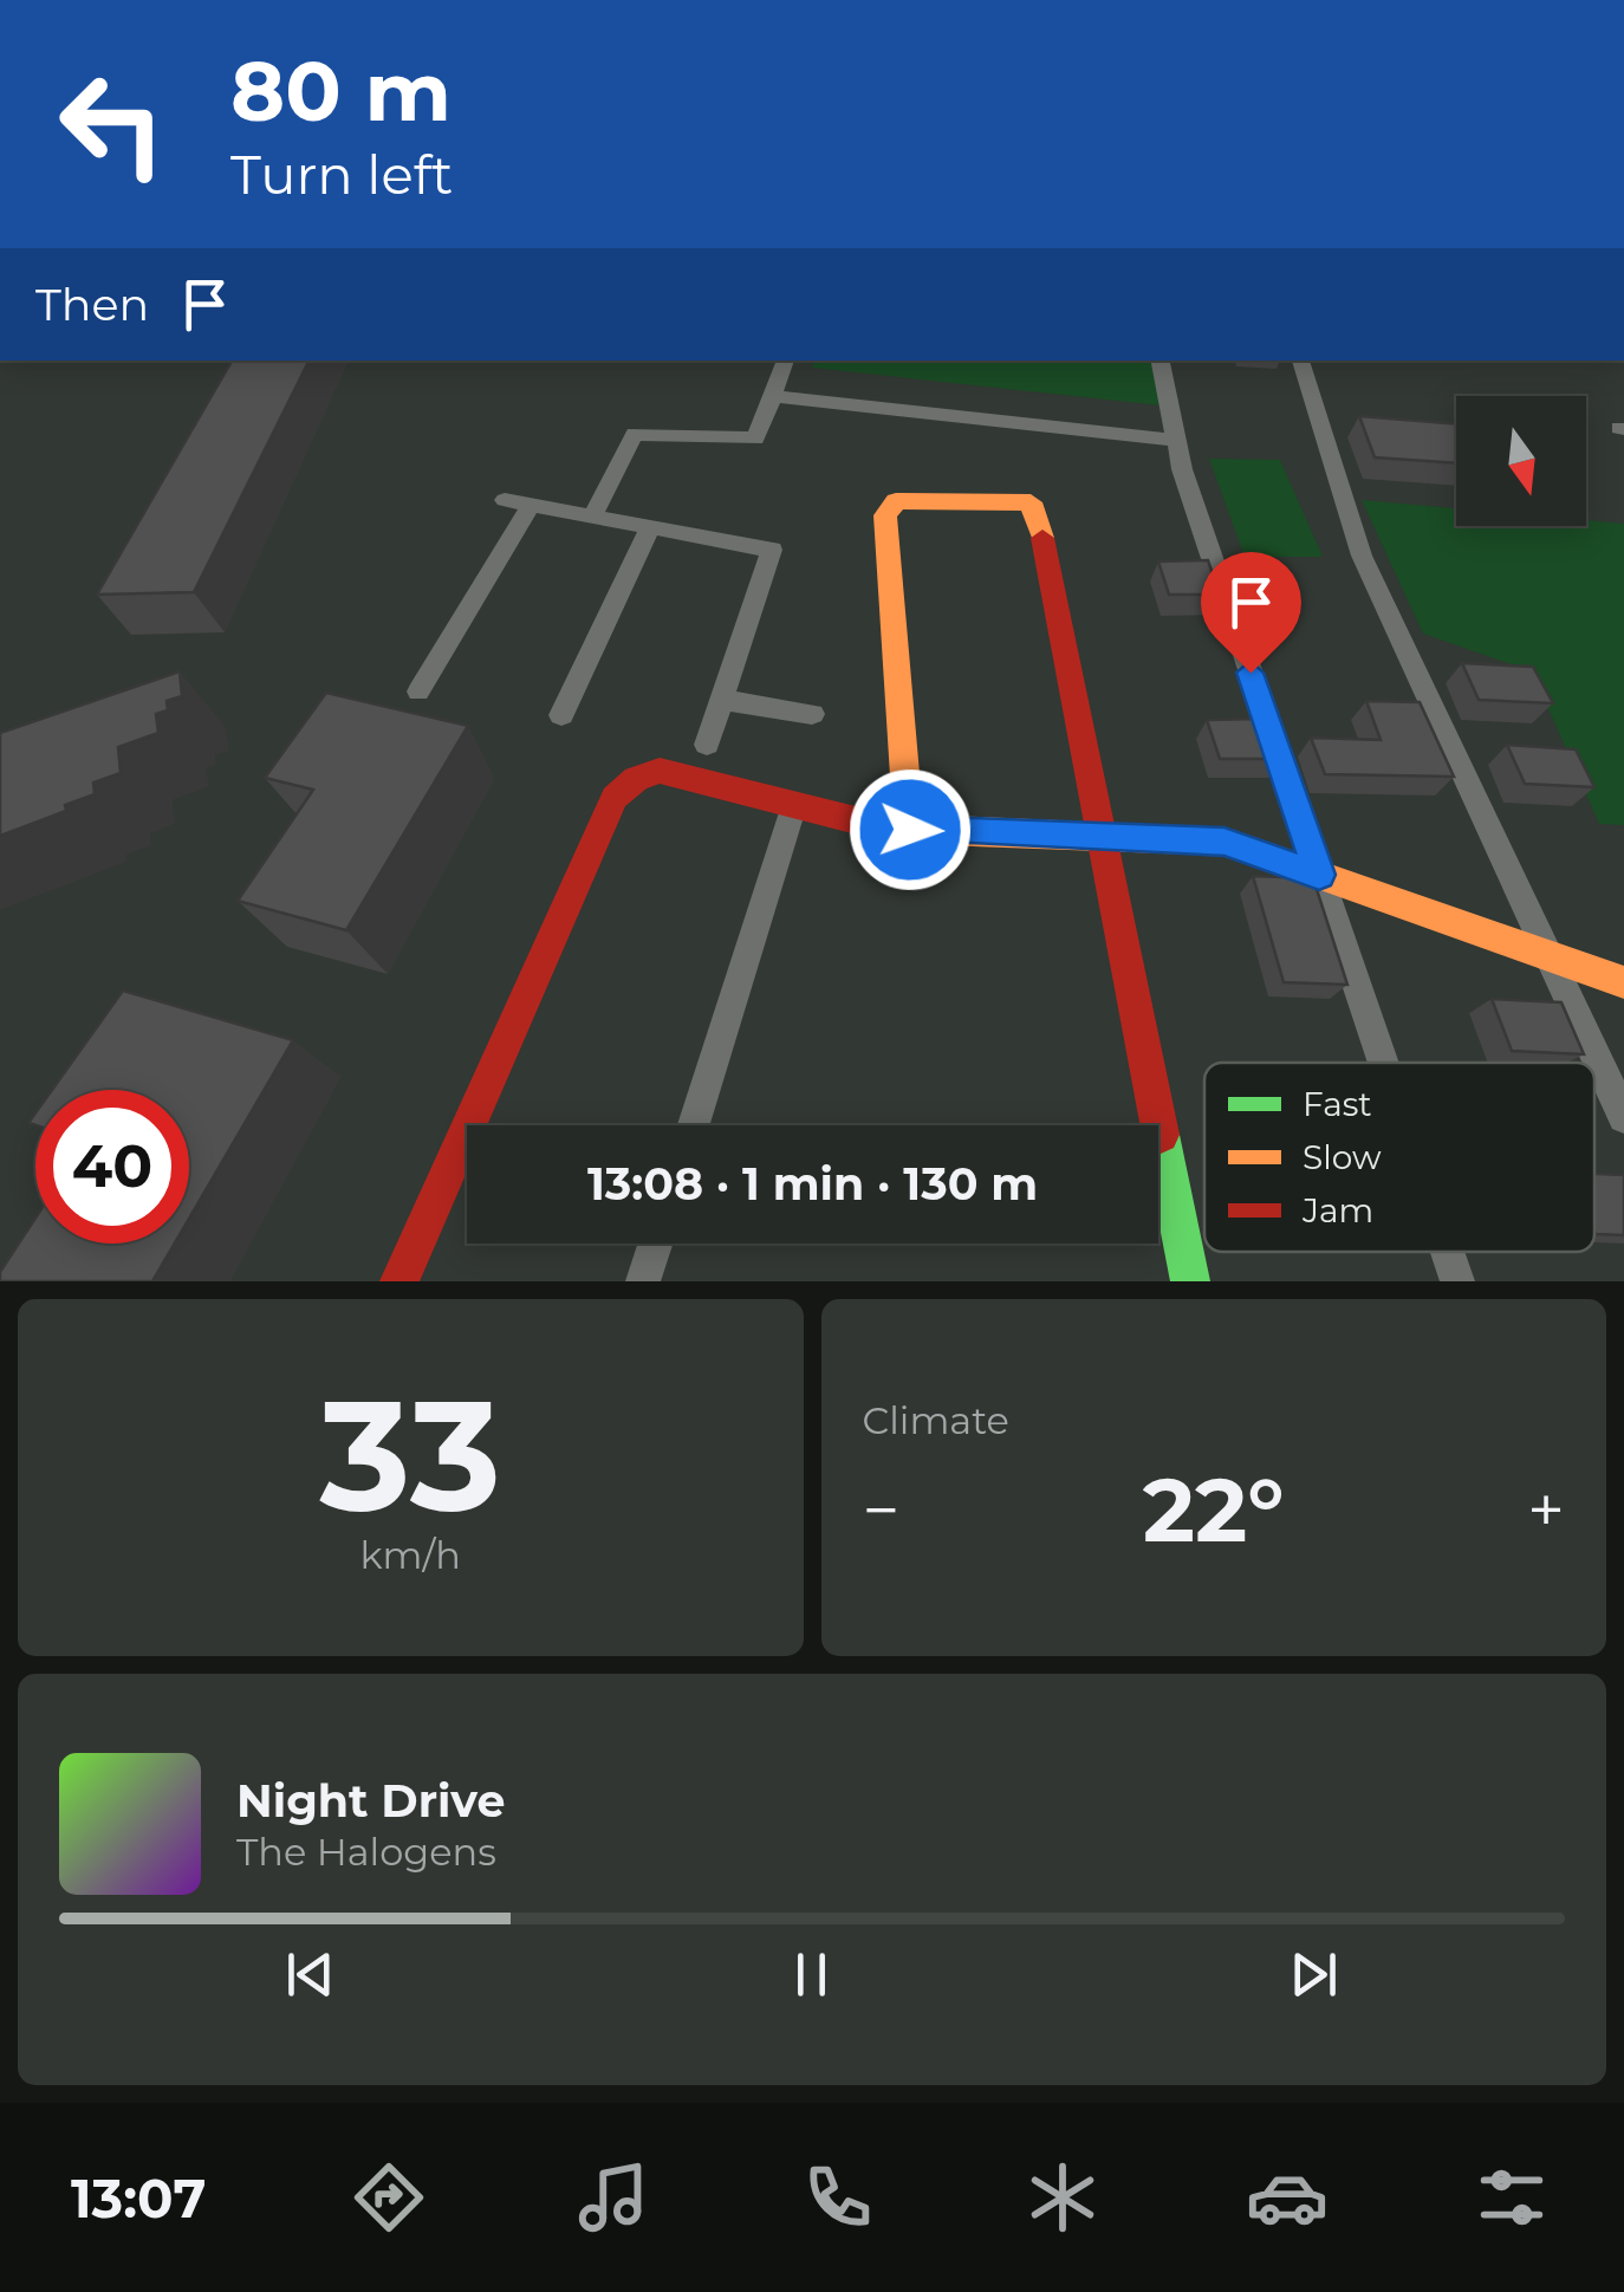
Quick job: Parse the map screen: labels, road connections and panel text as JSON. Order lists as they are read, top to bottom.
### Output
{
  "legend": ["Fast", "Slow", "Jam"],
  "north": "bottom",
  "page": {
    "turn": ["80 m", "Turn left"],
    "then": "Then",
    "limit": "40",
    "trip": "13:08 · 1 min · 130 m",
    "tile": [
      ["33", "km/h"],
      "Climate"
    ],
    "heat": ["−", "22°", "+"],
    "song": ["Night Drive", "The Halogens"],
    "tabs": "13:07"
  }
}
